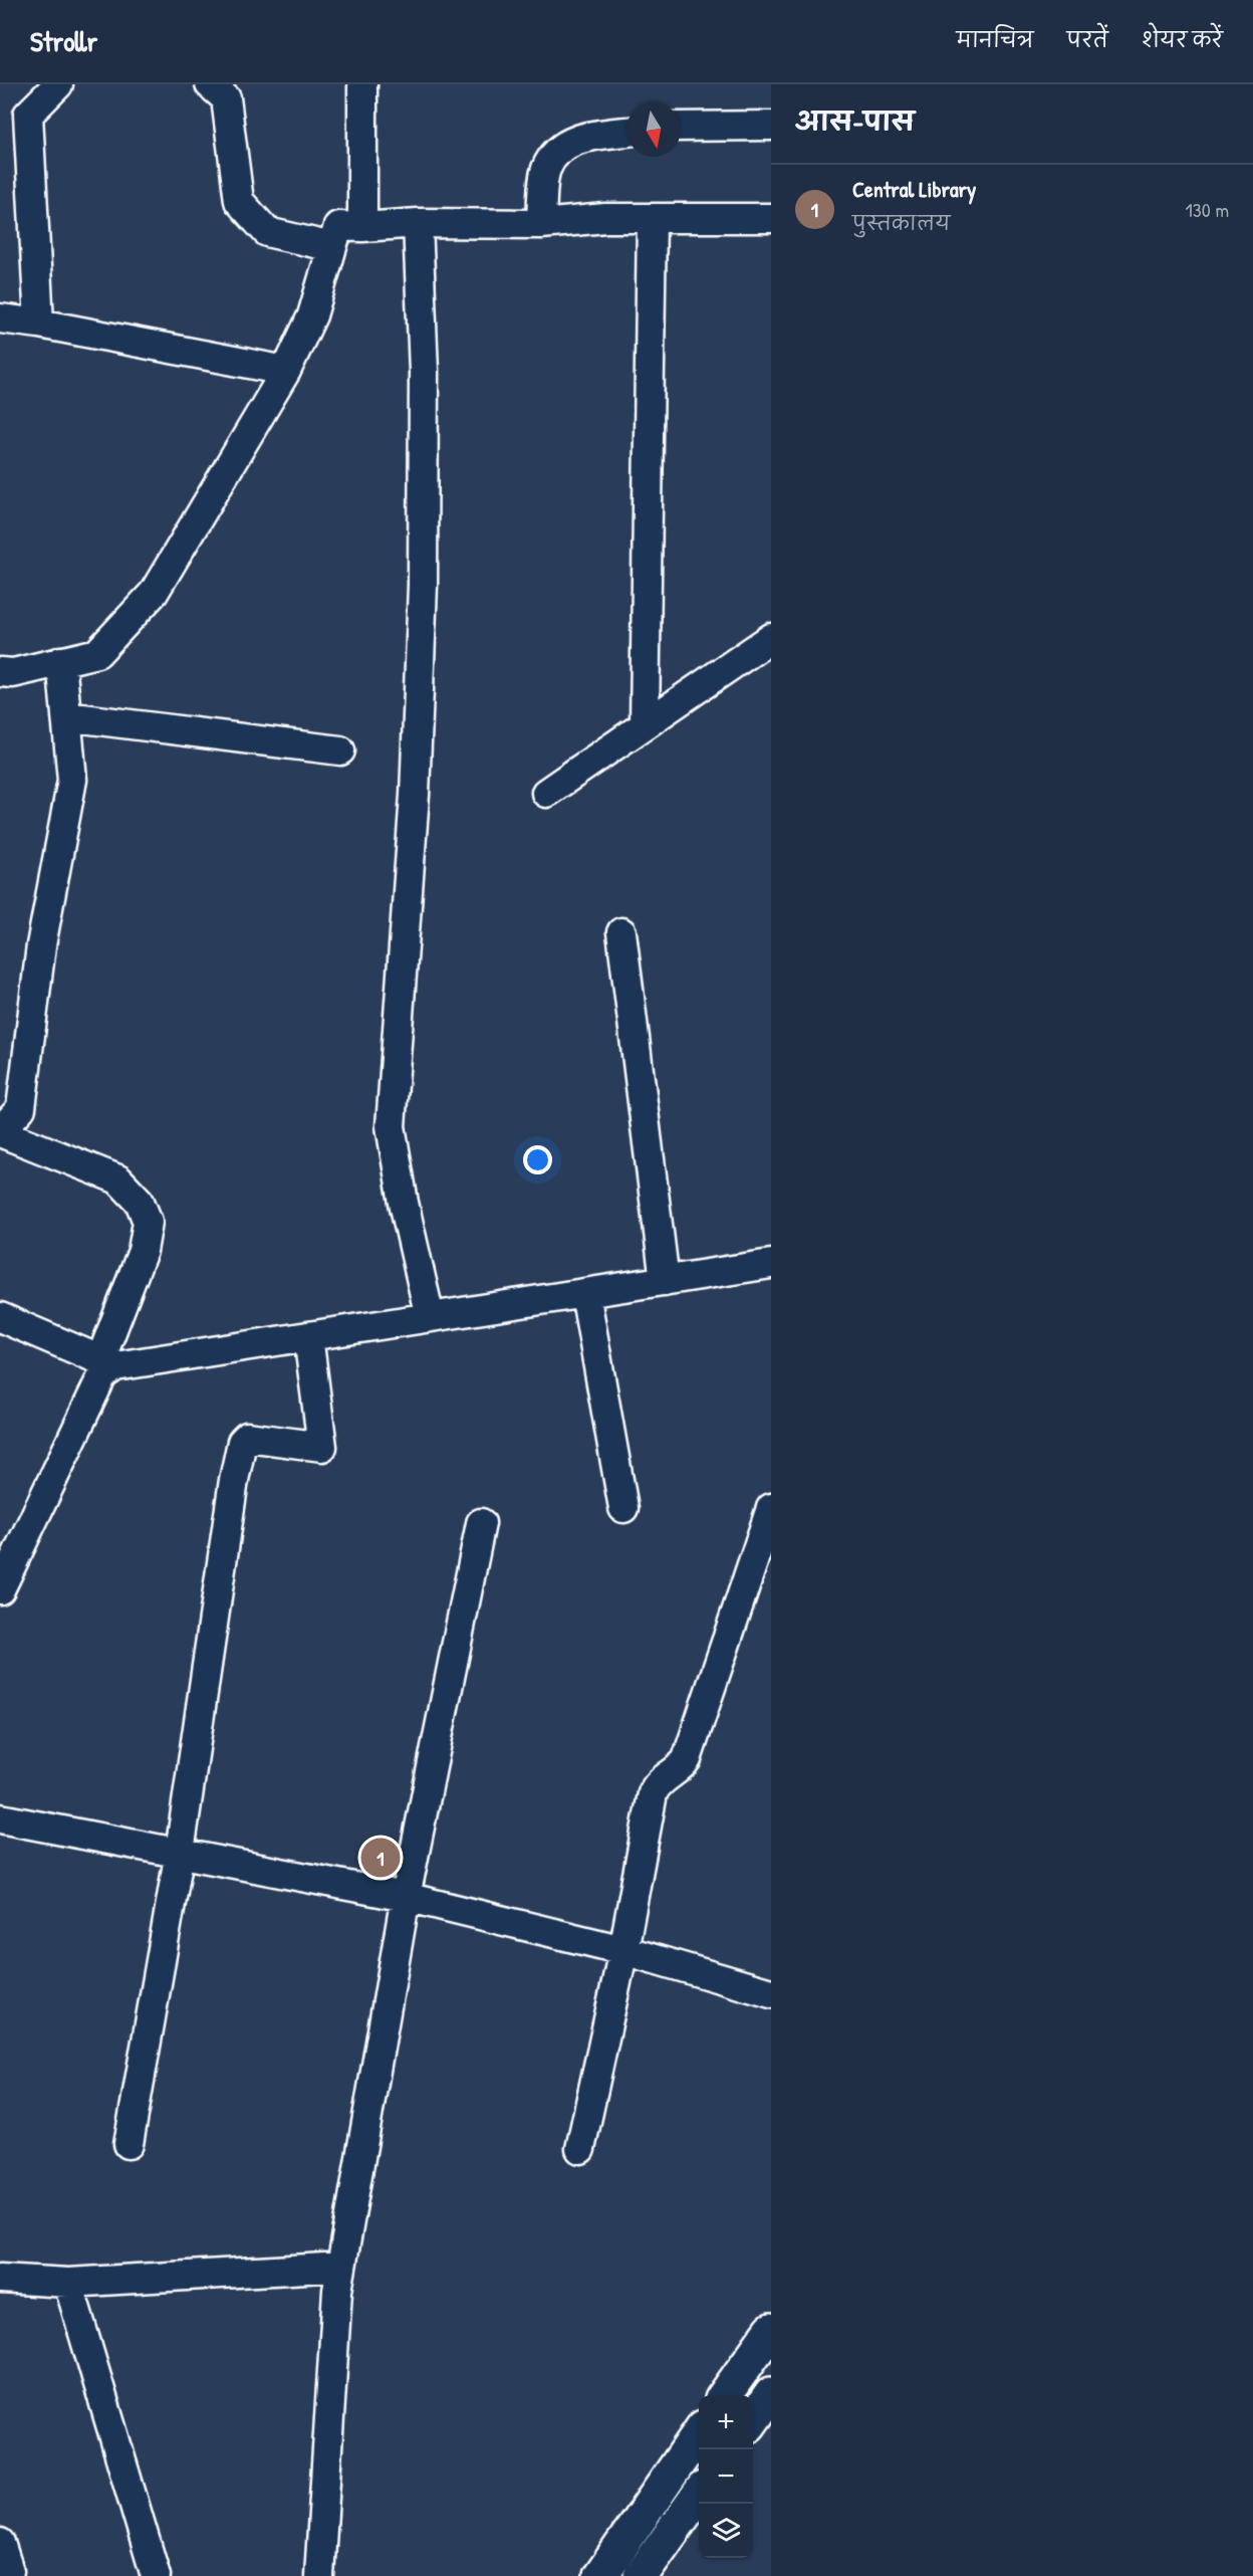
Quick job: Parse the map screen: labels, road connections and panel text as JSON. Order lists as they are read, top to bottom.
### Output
{
  "north": "bottom",
  "page": {
    "header": "Strollr",
    "nav": ["मानचित्र", "परतें", "शेयर करें"],
    "heading": "आस-पास",
    "list": [
      {
        "mark": "1",
        "name": "Central Library",
        "note": "पुस्तकालय",
        "value": "130 m"
      }
    ],
    "pins": "1",
    "map_buttons": ["+", "−"]
  }
}
